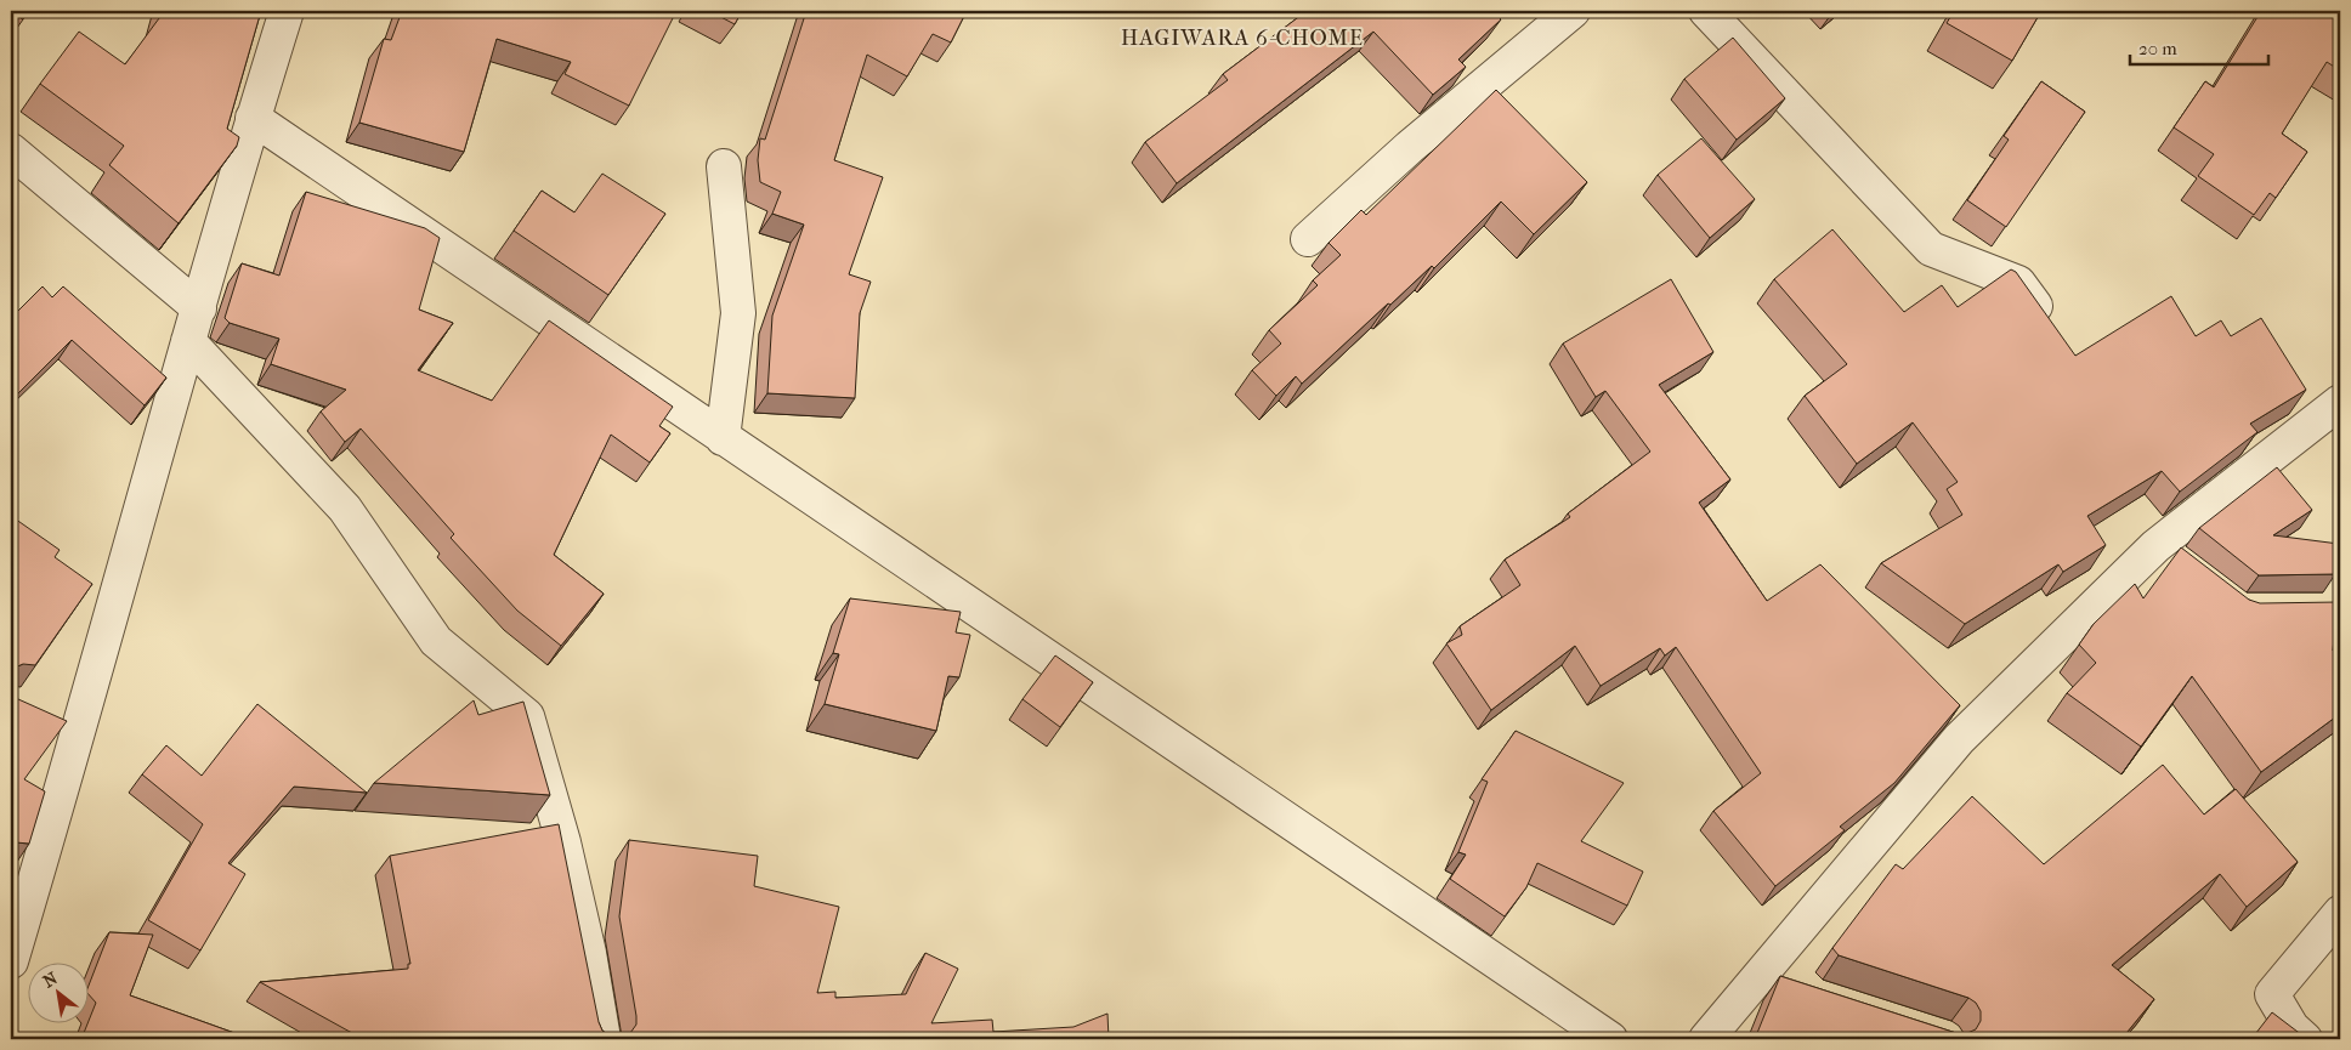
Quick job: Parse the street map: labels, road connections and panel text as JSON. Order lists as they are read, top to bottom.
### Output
{
  "districts": ["HAGIWARA 6-CHOME"],
  "scale_bar": "20 m",
  "north": "top left"
}
